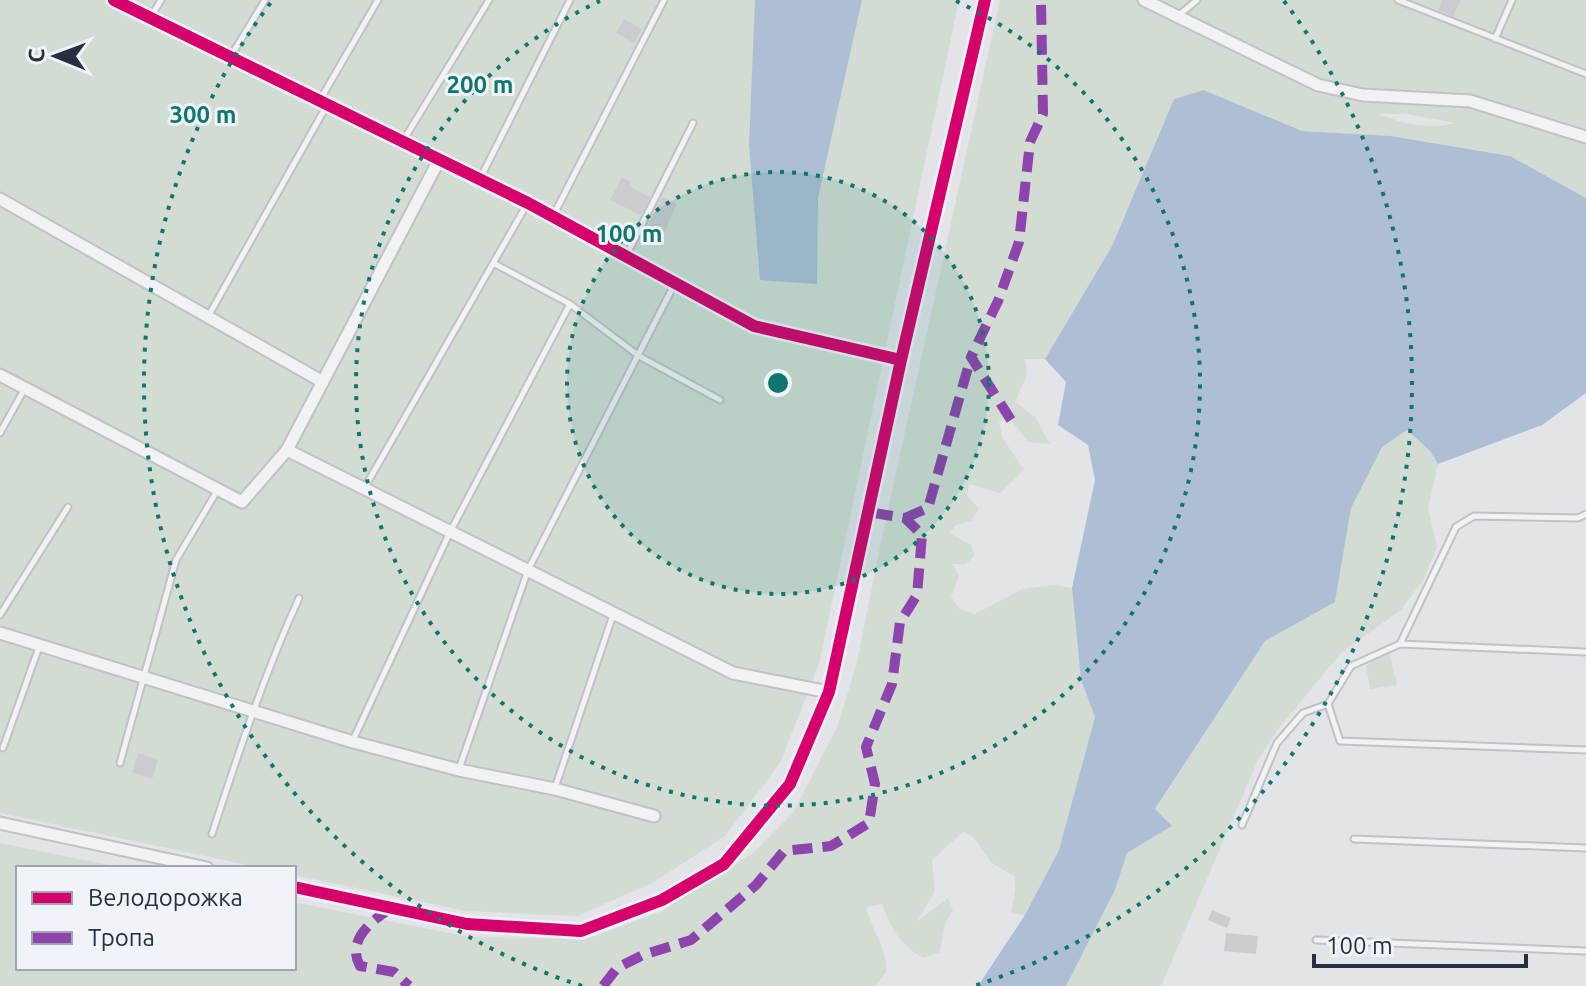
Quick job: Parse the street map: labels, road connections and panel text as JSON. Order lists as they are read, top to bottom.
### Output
{
  "legend": ["Велодорожка", "Тропа"],
  "scale_bar": "100 m",
  "north": "left",
  "rings": ["200 m", "300 m", "100 m"]
}
